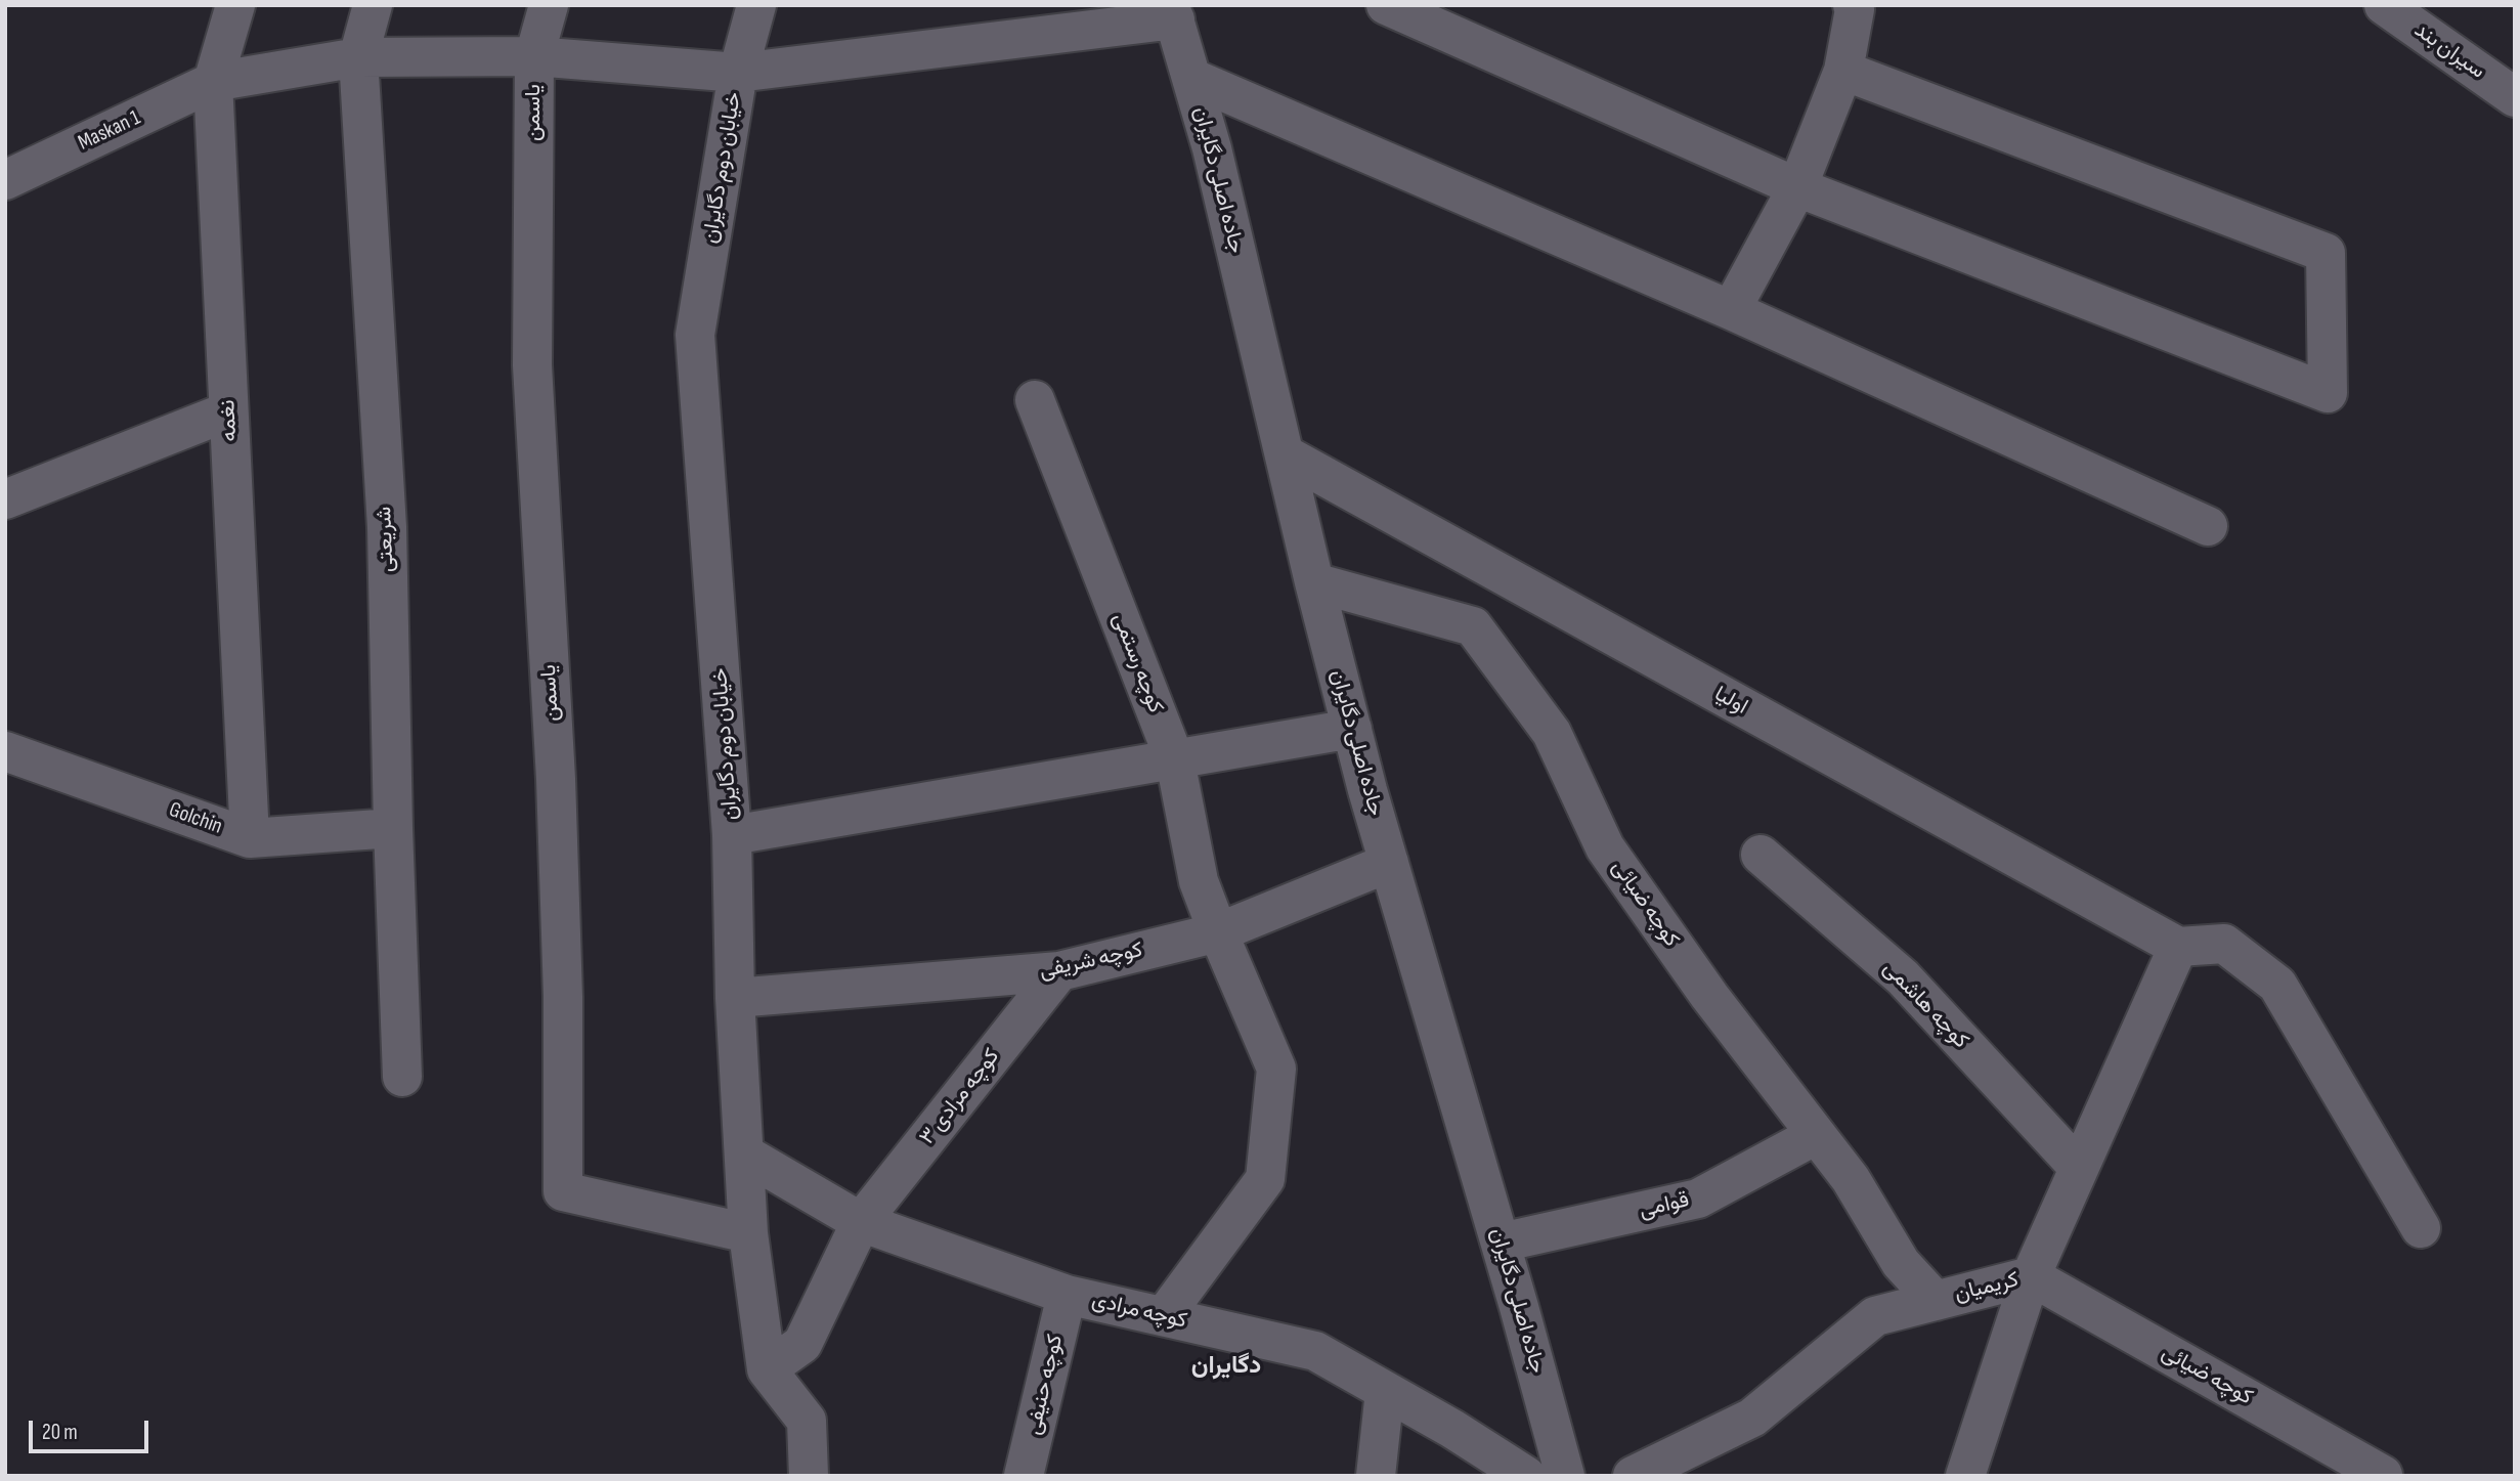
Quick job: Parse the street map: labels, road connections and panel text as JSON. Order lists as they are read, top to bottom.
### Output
{
  "streets": {
    "street": [
      "سیران بند",
      "یاسمن",
      "Maskan 1",
      "خیابان دوم دگایران",
      "جاده اصلی دگایران",
      "نغمه",
      "شریعتی",
      "کوچه رستمی",
      "اولیا",
      "Golchin",
      "کوچه ضیائی",
      "کوچه شریفی",
      "کوچه هاشمی",
      "کوچه مرادی ۳",
      "قوامی",
      "کریمیان",
      "کوچه مرادی",
      "کوچه حنیفی"
    ]
  },
  "crossings": [
    ["یاسمن", "Maskan 1"],
    ["یاسمن", "خیابان دوم دگایران"],
    ["Maskan 1", "خیابان دوم دگایران"],
    ["Maskan 1", "جاده اصلی دگایران"],
    ["Maskan 1", "نغمه"],
    ["Maskan 1", "شریعتی"],
    ["خیابان دوم دگایران", "کوچه شریفی"],
    ["خیابان دوم دگایران", "کوچه مرادی ۳"],
    ["خیابان دوم دگایران", "کوچه مرادی"],
    ["جاده اصلی دگایران", "اولیا"],
    ["جاده اصلی دگایران", "کوچه ضیائی"],
    ["جاده اصلی دگایران", "کوچه شریفی"],
    ["جاده اصلی دگایران", "قوامی"],
    ["نغمه", "Golchin"],
    ["شریعتی", "Golchin"],
    ["کوچه رستمی", "کوچه شریفی"],
    ["کوچه رستمی", "کوچه مرادی"],
    ["اولیا", "کریمیان"],
    ["کوچه ضیائی", "قوامی"],
    ["کوچه ضیائی", "کریمیان"],
    ["کوچه شریفی", "کوچه مرادی ۳"],
    ["کوچه هاشمی", "کریمیان"],
    ["کوچه مرادی ۳", "کوچه مرادی"],
    ["کوچه مرادی", "کوچه حنیفی"]
  ],
  "districts": ["دگایران"],
  "scale_bar": "20 m"
}
